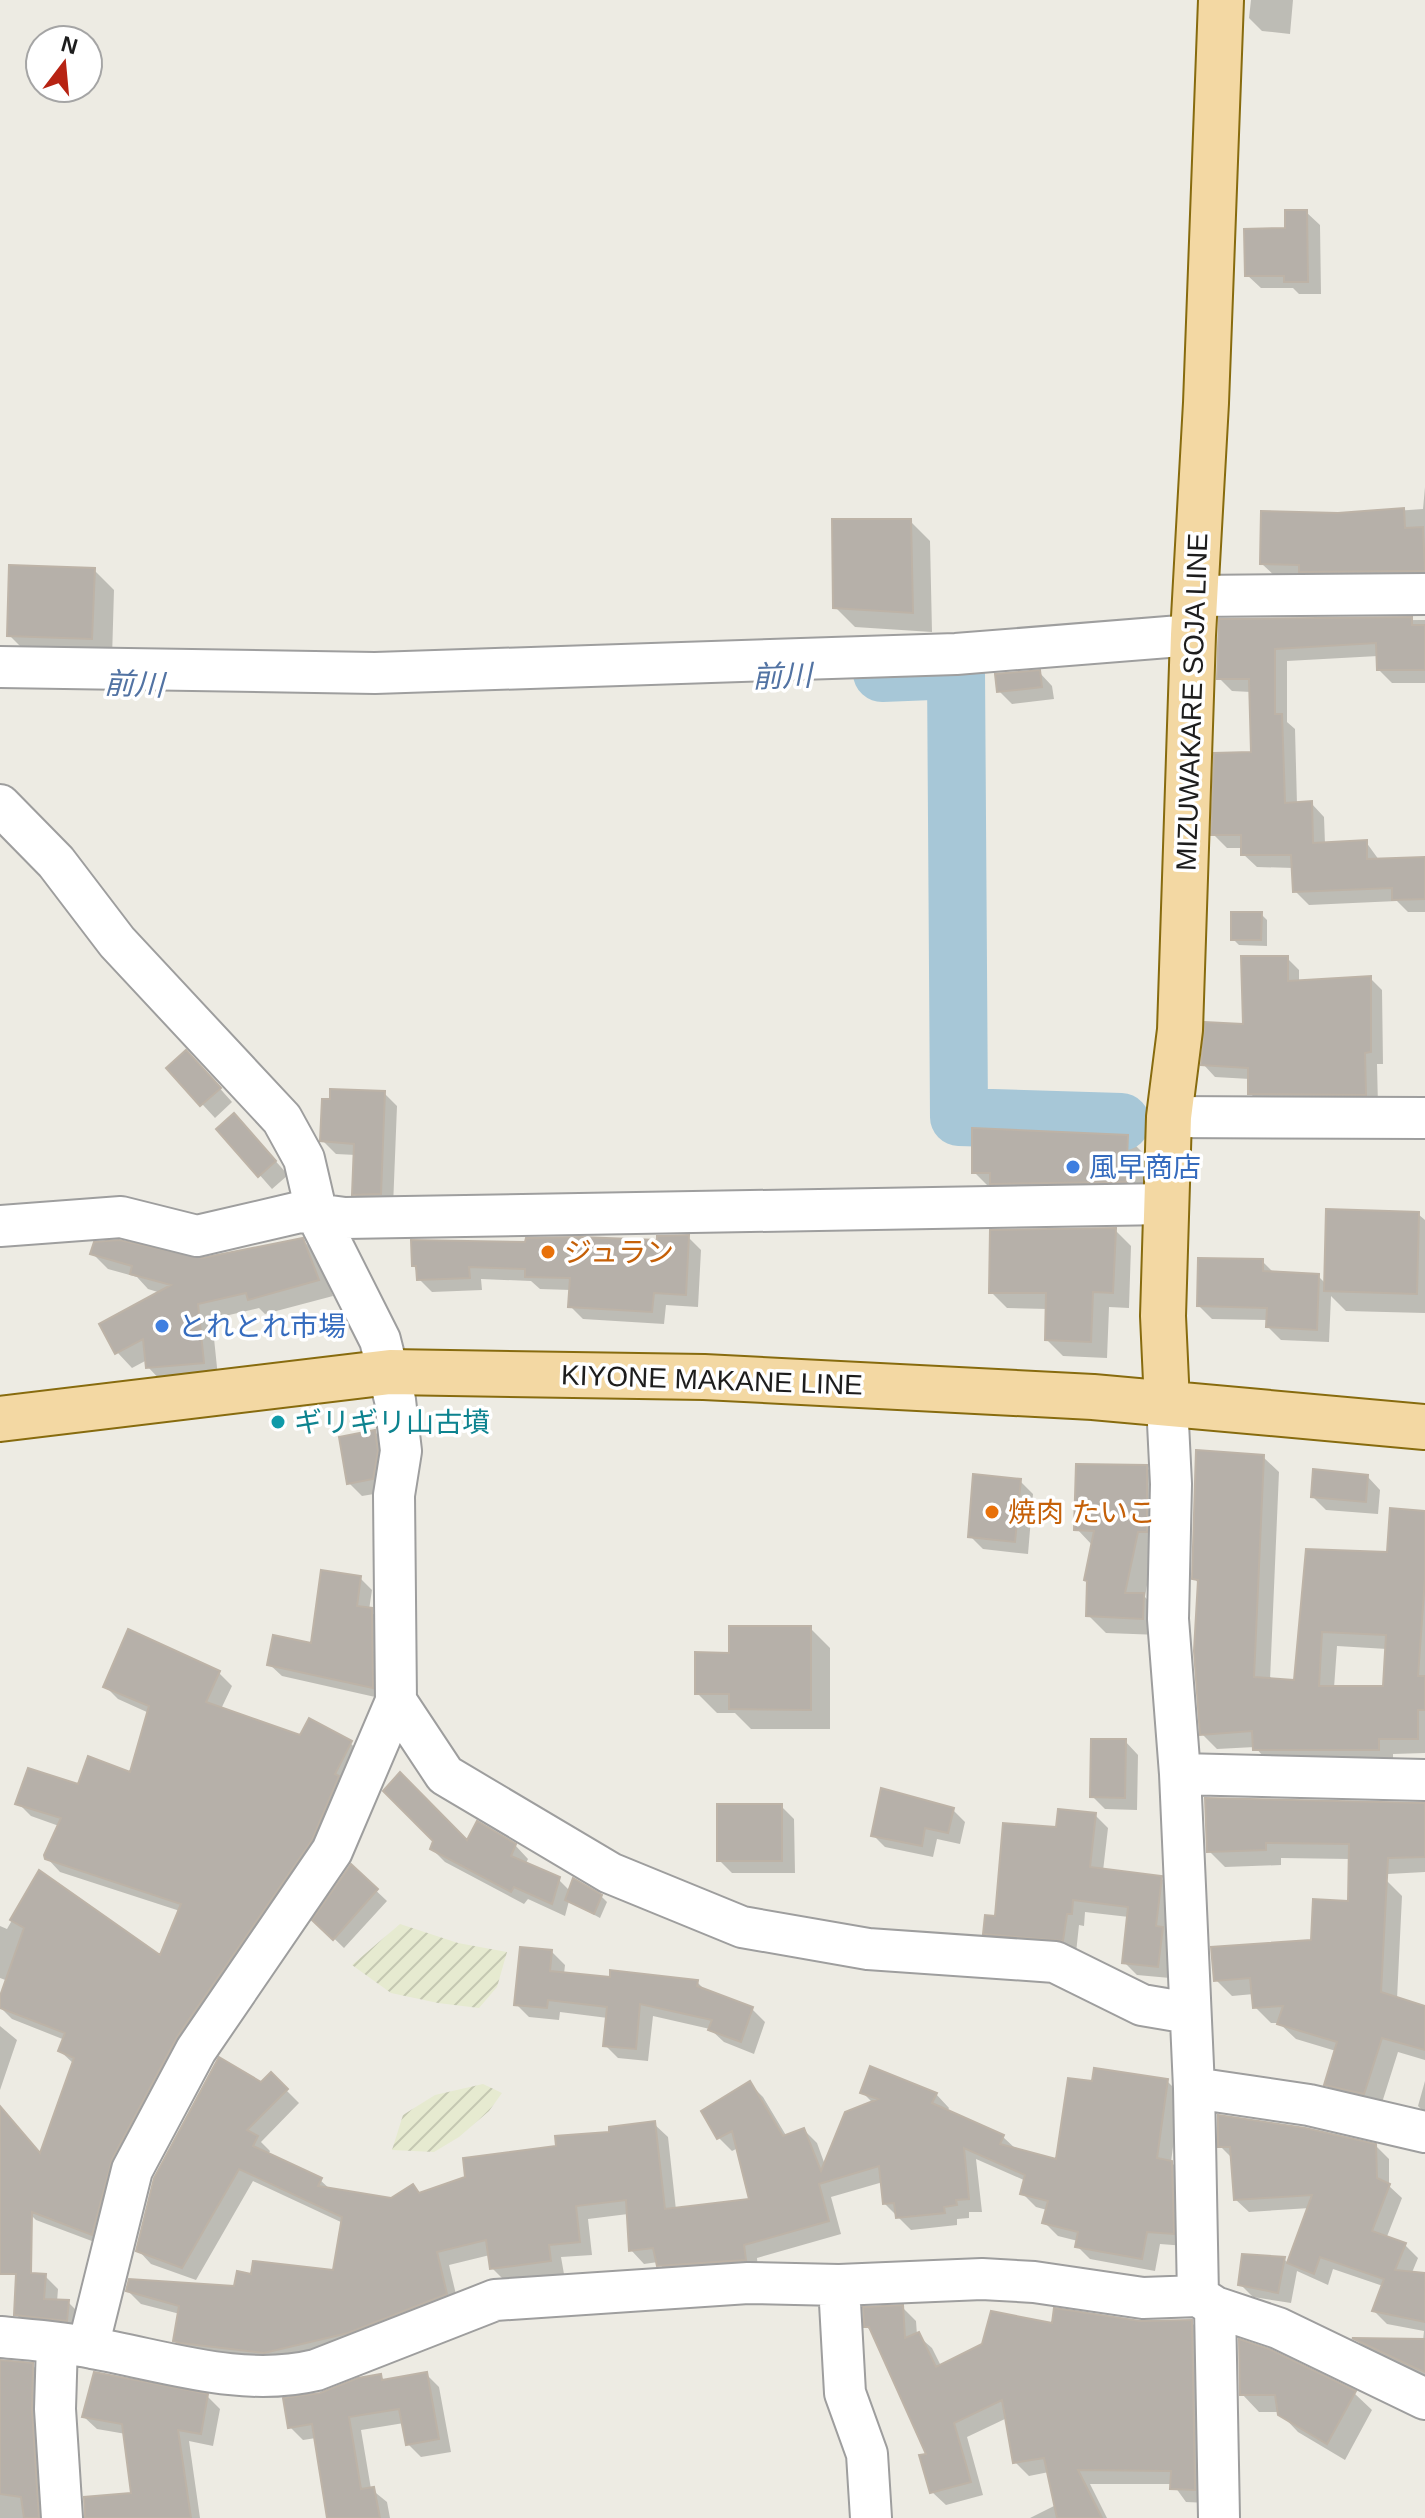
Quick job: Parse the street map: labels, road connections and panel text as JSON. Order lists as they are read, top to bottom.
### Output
{
  "streets": {
    "main road": ["MIZUWAKARE SOJA LINE", "KIYONE MAKANE LINE"]
  },
  "crossings": [
    ["MIZUWAKARE SOJA LINE", "KIYONE MAKANE LINE"]
  ],
  "water": ["前川"],
  "places": [
    "風早商店",
    "ジュラン",
    "とれとれ市場",
    "ギリギリ山古墳",
    "焼肉 たいこ"
  ],
  "north": "top"
}
